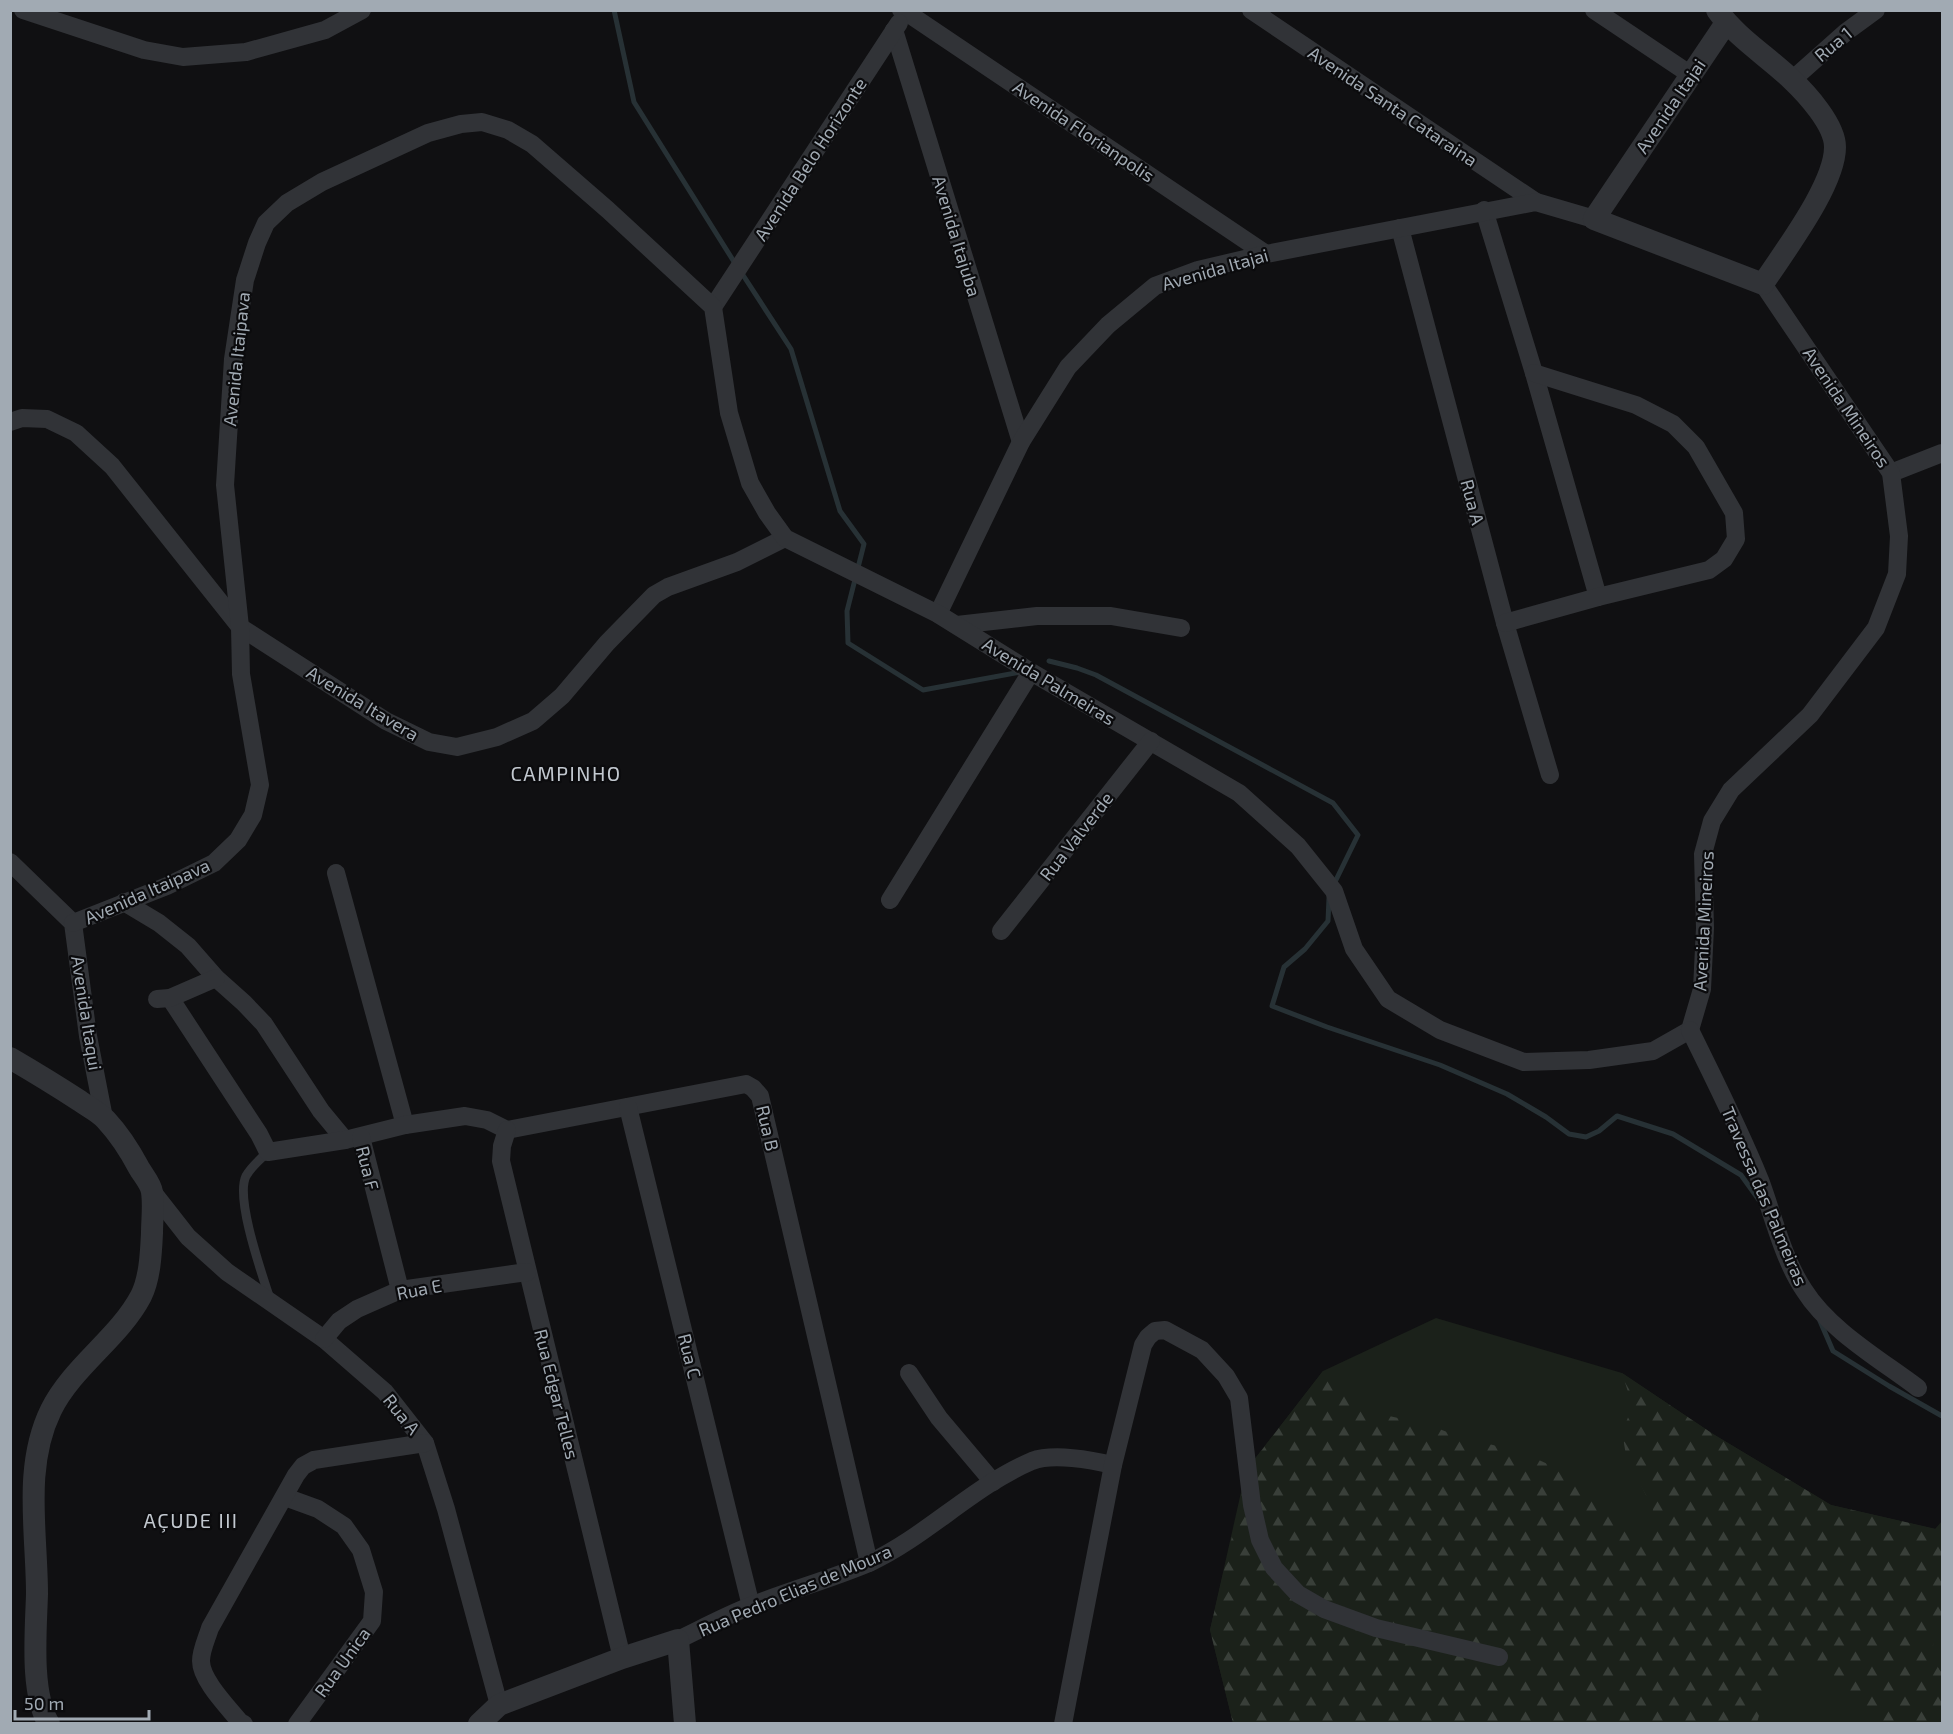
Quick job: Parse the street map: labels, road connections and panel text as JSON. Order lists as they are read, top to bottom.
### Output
{
  "streets": {
    "street": [
      "Rua 1",
      "Avenida Santa Cataraina",
      "Avenida Itajai",
      "Avenida Florianpolis",
      "Avenida Belo Horizonte",
      "Avenida Itajuba",
      "Avenida Itaipava",
      "Avenida Mineiros",
      "Rua A",
      "Avenida Palmeiras",
      "Avenida Itavera",
      "Rua Valverde",
      "Avenida Itaqui",
      "Rua B",
      "Rua F",
      "Travessa das Palmeiras",
      "Rua E",
      "Rua C",
      "Rua Edgar Telles",
      "Rua Pedro Elias de Moura",
      "Rua Unica"
    ]
  },
  "crossings": [
    ["Avenida Santa Cataraina", "Avenida Itajai"],
    ["Avenida Itajai", "Avenida Florianpolis"],
    ["Avenida Itajai", "Avenida Itajuba"],
    ["Avenida Itajai", "Avenida Mineiros"],
    ["Avenida Itajai", "Rua A"],
    ["Avenida Itajai", "Avenida Palmeiras"],
    ["Avenida Florianpolis", "Avenida Belo Horizonte"],
    ["Avenida Belo Horizonte", "Avenida Itajuba"],
    ["Avenida Belo Horizonte", "Avenida Itaipava"],
    ["Avenida Itaipava", "Avenida Itavera"],
    ["Avenida Itaipava", "Avenida Itaqui"],
    ["Avenida Mineiros", "Avenida Palmeiras"],
    ["Avenida Mineiros", "Travessa das Palmeiras"],
    ["Rua A", "Rua E"],
    ["Rua A", "Rua Pedro Elias de Moura"],
    ["Avenida Palmeiras", "Avenida Itavera"],
    ["Avenida Palmeiras", "Rua Valverde"],
    ["Avenida Palmeiras", "Travessa das Palmeiras"],
    ["Rua B", "Rua C"],
    ["Rua B", "Rua Edgar Telles"],
    ["Rua B", "Rua Pedro Elias de Moura"],
    ["Rua F", "Rua E"],
    ["Rua E", "Rua Edgar Telles"],
    ["Rua C", "Rua Pedro Elias de Moura"],
    ["Rua Edgar Telles", "Rua Pedro Elias de Moura"]
  ],
  "districts": ["CAMPINHO", "AÇUDE III"],
  "scale_bar": "50 m"
}
